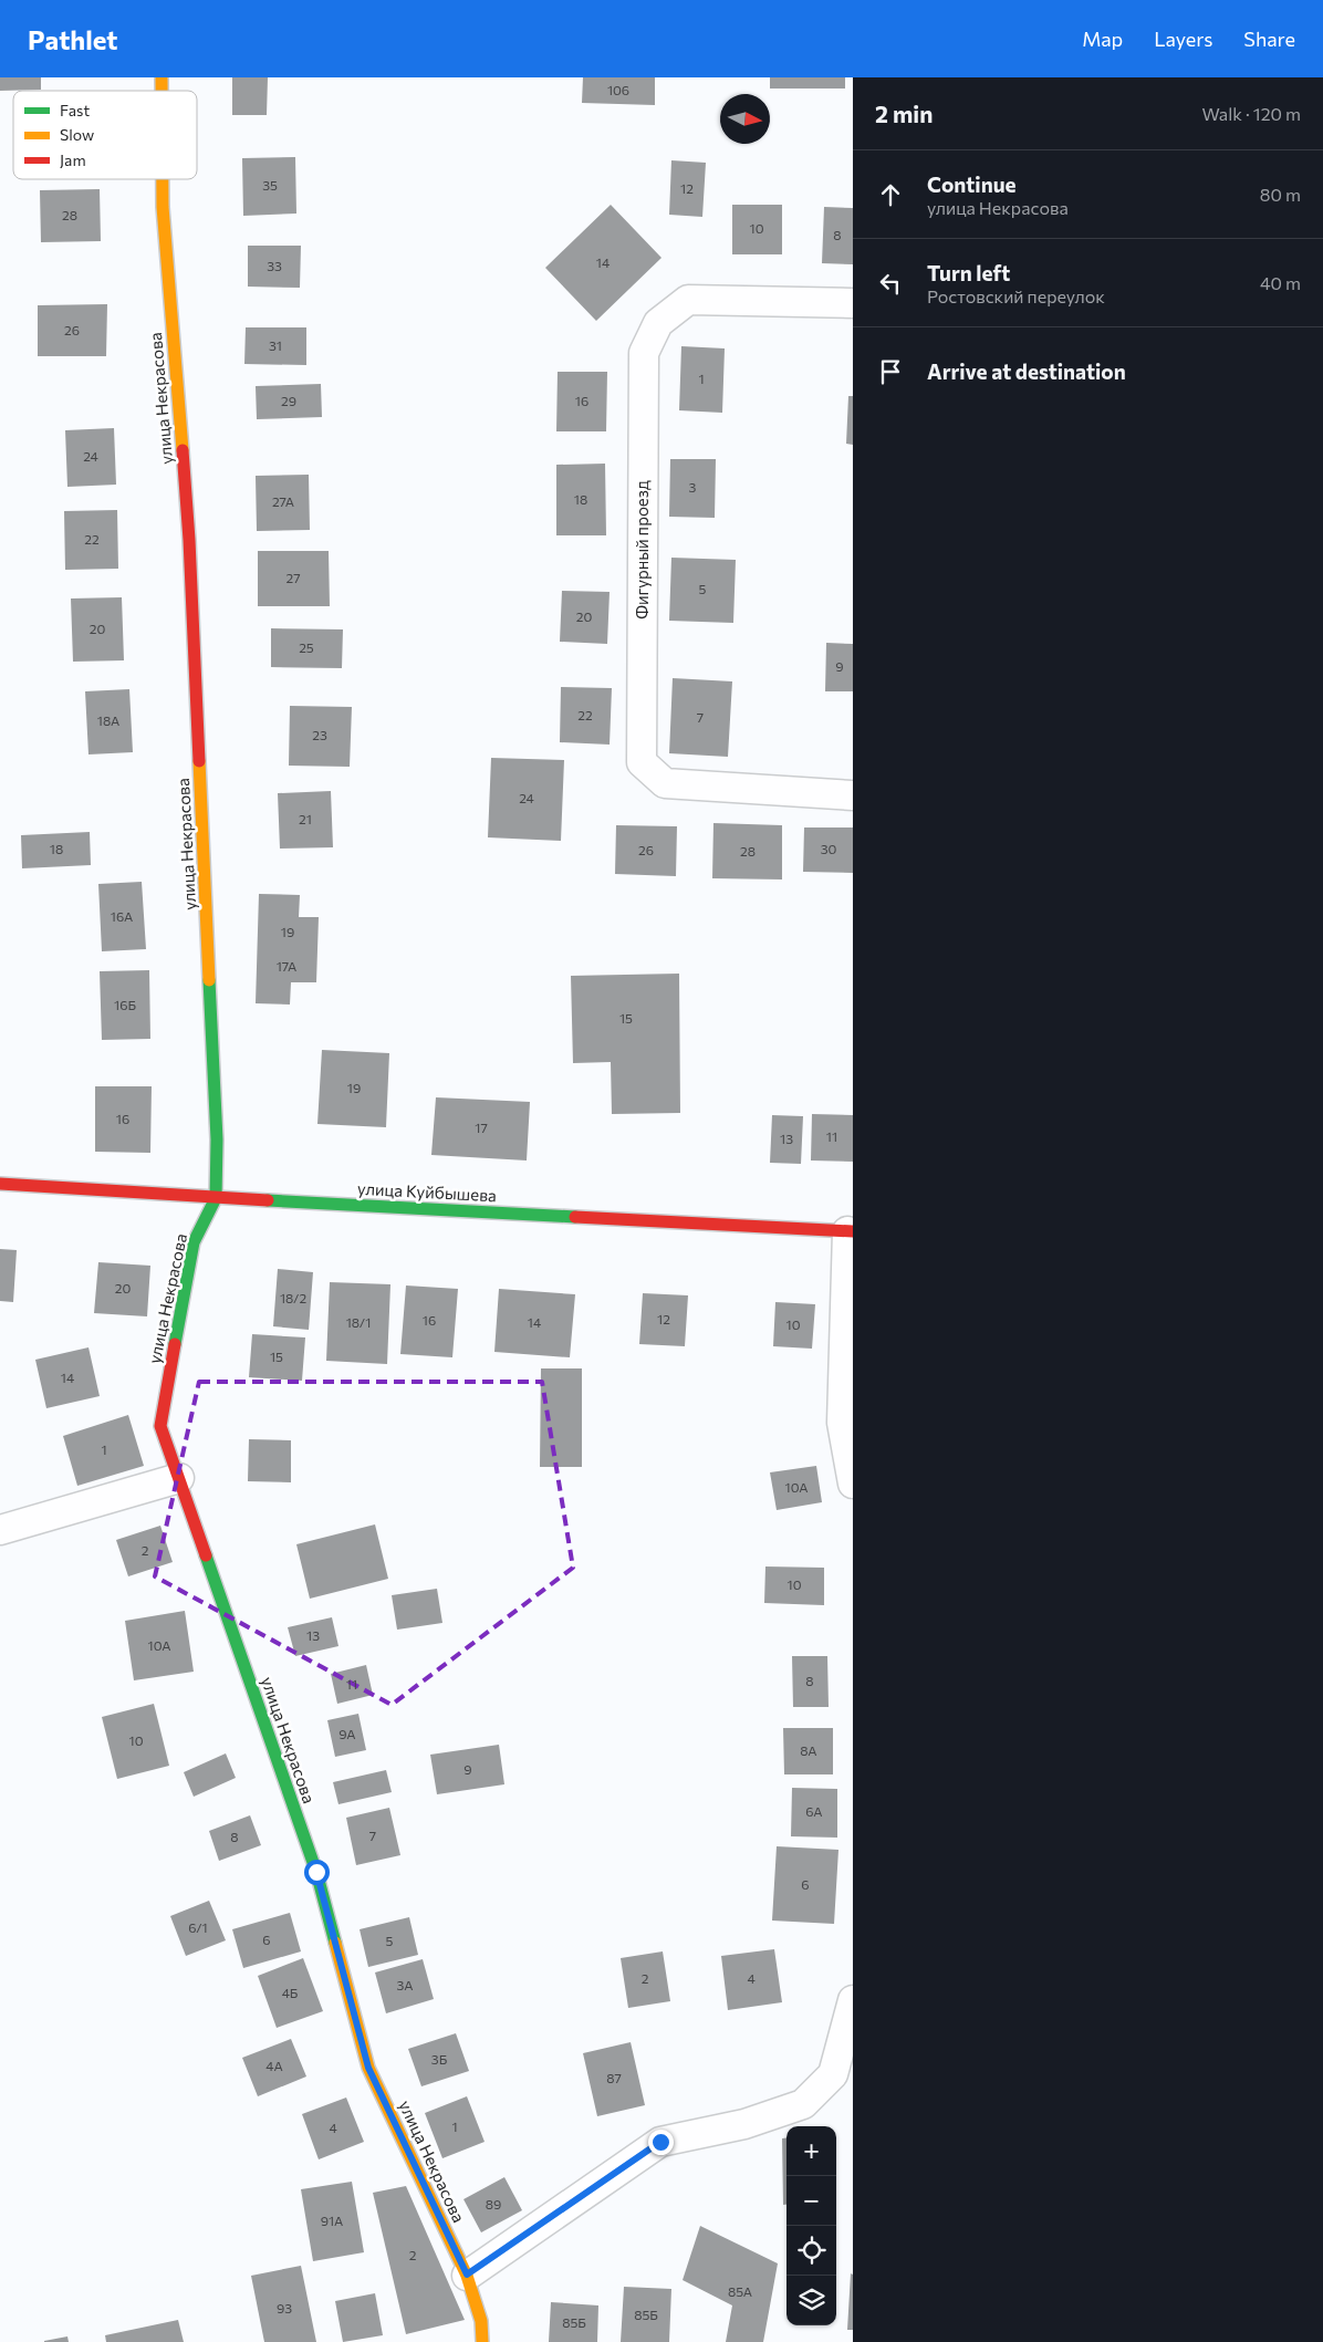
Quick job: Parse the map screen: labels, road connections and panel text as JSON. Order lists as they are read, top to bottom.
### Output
{
  "streets": {
    "street": ["улица Некрасова", "Фигурный проезд", "улица Куйбышева"]
  },
  "crossings": [
    ["улица Некрасова", "улица Куйбышева"]
  ],
  "house_numbers": [
    "106",
    "35",
    "12",
    "28",
    "10",
    "8",
    "14",
    "33",
    "26",
    "31",
    "1",
    "29",
    "16",
    "24",
    "3",
    "18",
    "27А",
    "22",
    "27",
    "5",
    "20",
    "20",
    "25",
    "9",
    "22",
    "7",
    "18А",
    "23",
    "24",
    "21",
    "18",
    "30",
    "26",
    "28",
    "16А",
    "19",
    "17А",
    "16Б",
    "15",
    "19",
    "16",
    "17",
    "11",
    "13",
    "20",
    "18/2",
    "12",
    "16",
    "18/1",
    "14",
    "10",
    "15",
    "14",
    "1",
    "10А",
    "2",
    "10",
    "13",
    "10А",
    "8",
    "11",
    "9А",
    "10",
    "8А",
    "9",
    "6А",
    "7",
    "8",
    "6",
    "6/1",
    "6",
    "5",
    "2",
    "4",
    "3А",
    "4Б",
    "3Б",
    "4А",
    "87",
    "1",
    "4",
    "89",
    "91А",
    "2",
    "85А",
    "93",
    "85Б",
    "85Б"
  ],
  "legend": ["Fast", "Slow", "Jam"],
  "north": "right",
  "page": {
    "header": "Pathlet",
    "nav": ["Map", "Layers", "Share"],
    "heading": ["2 min", "Walk · 120 m"],
    "list": [
      ["Continue", "улица Некрасова", "80 m"],
      ["Turn left", "Ростовский переулок", "40 m"],
      "Arrive at destination"
    ],
    "map_buttons": ["+", "−"]
  }
}
